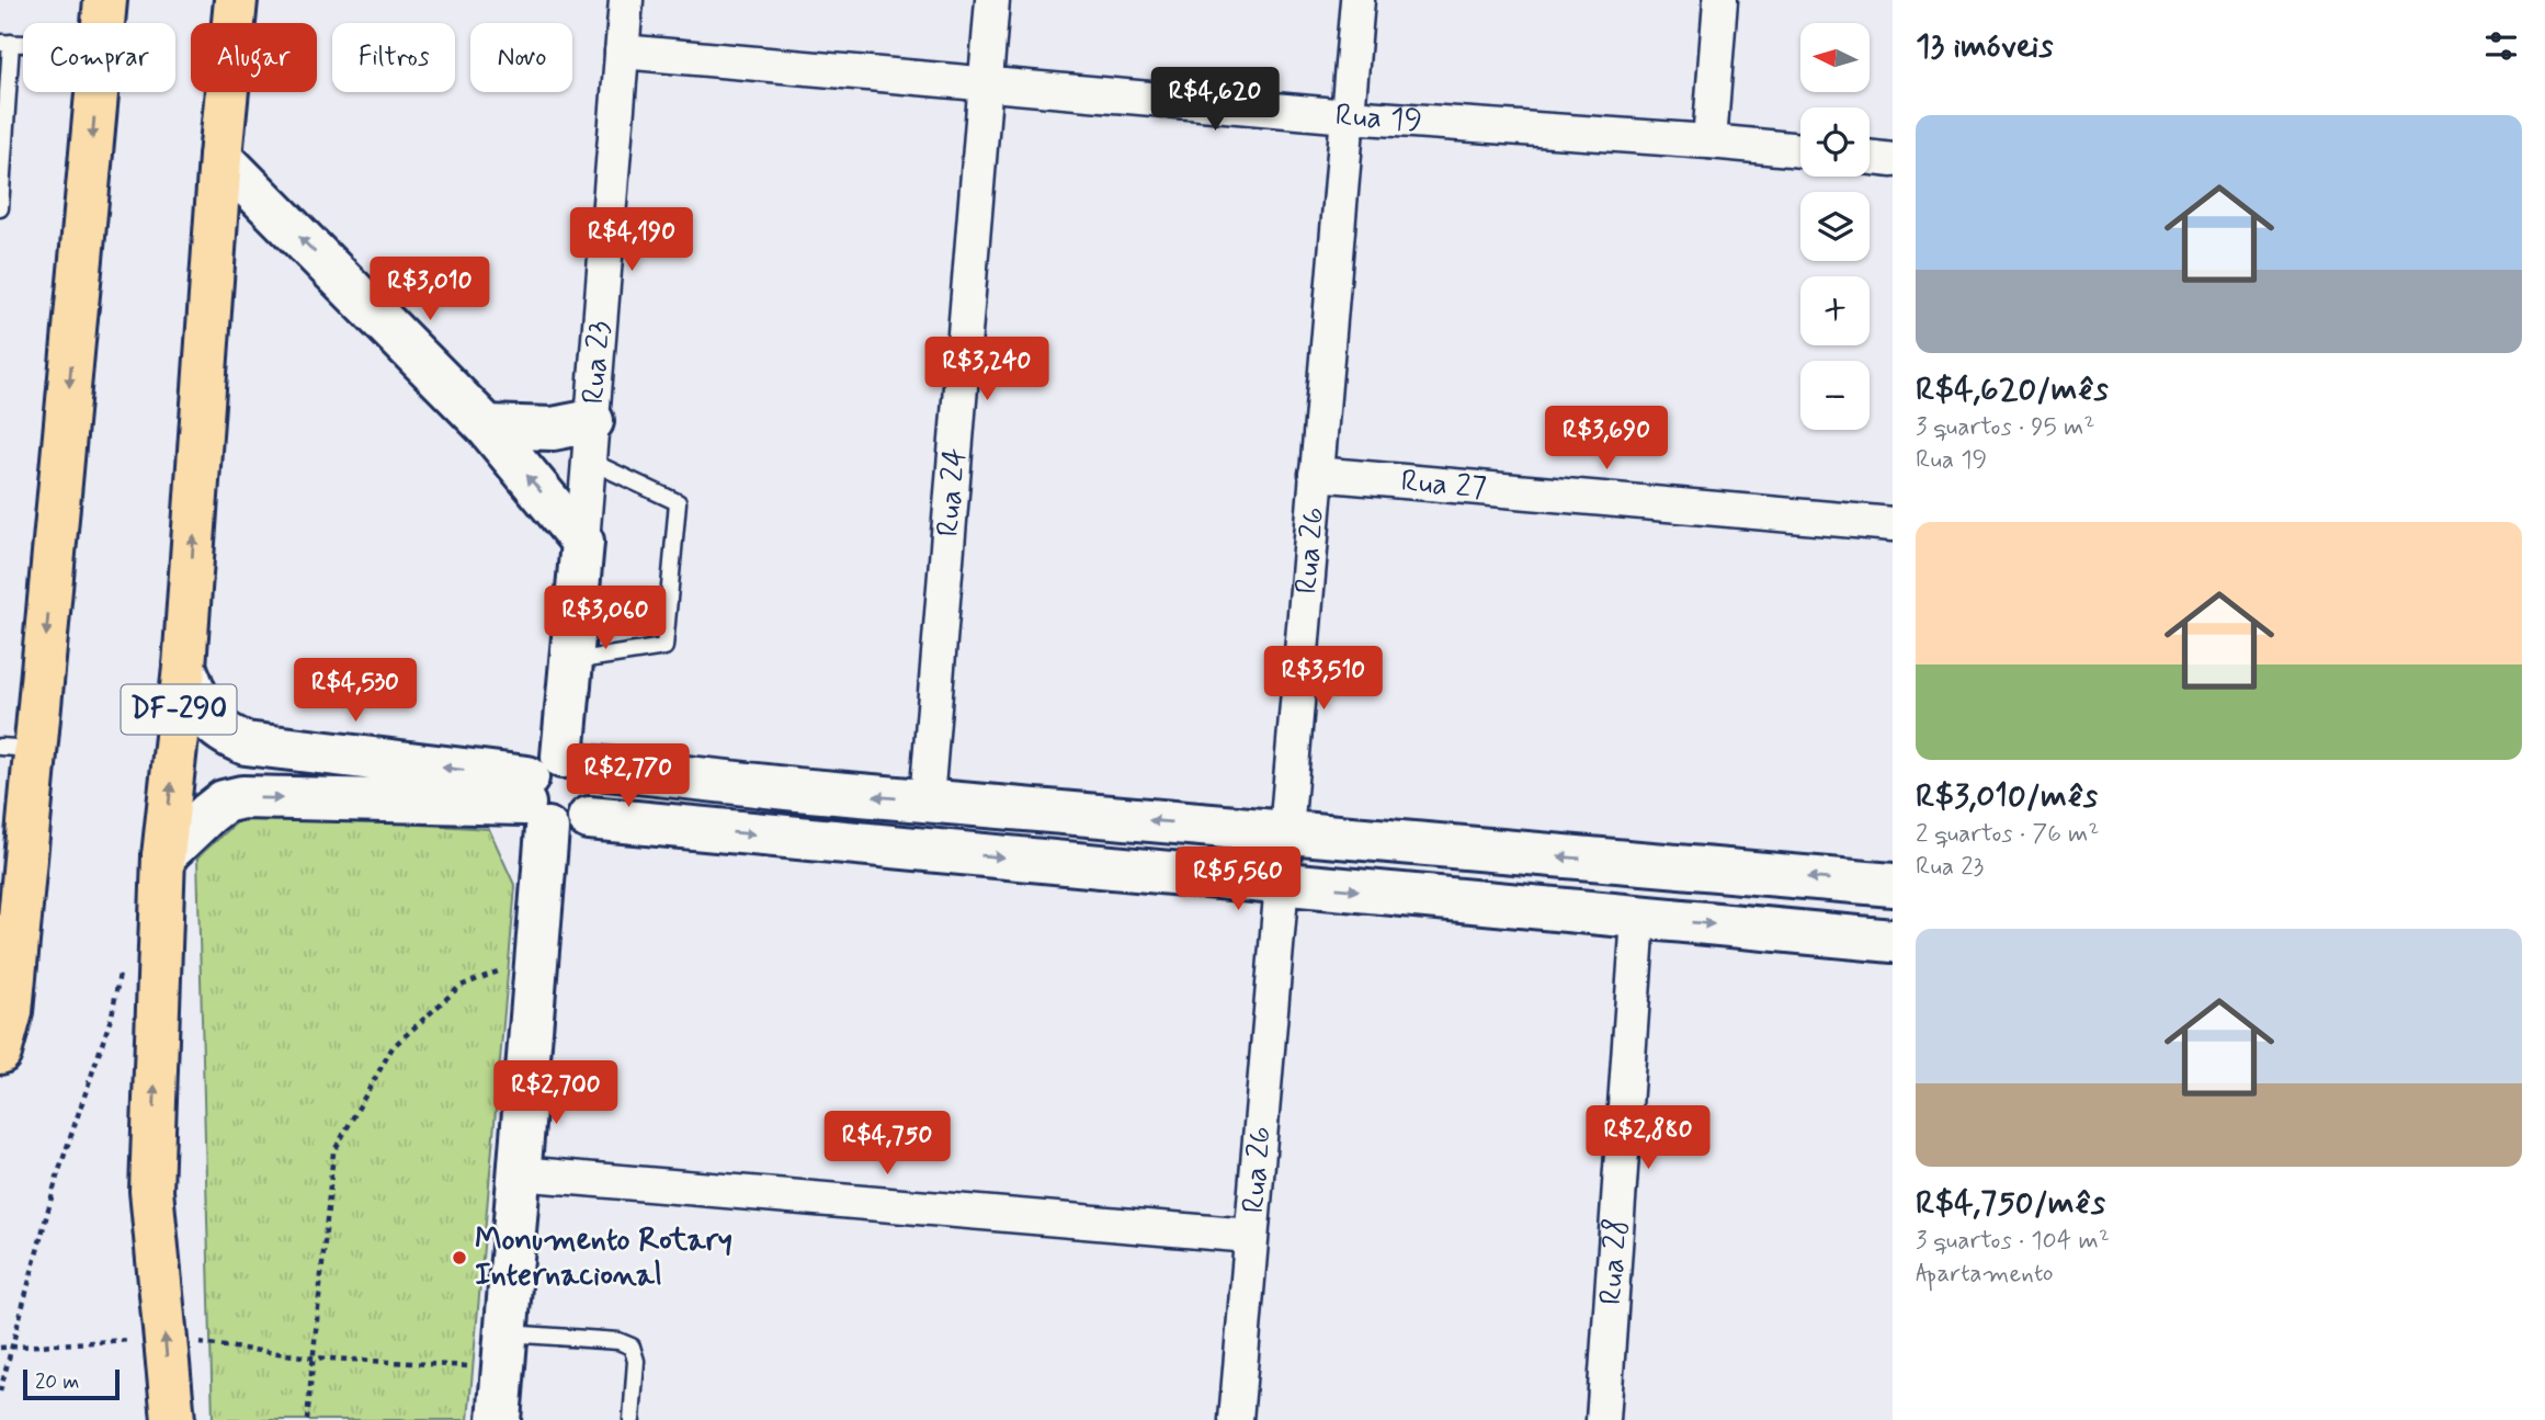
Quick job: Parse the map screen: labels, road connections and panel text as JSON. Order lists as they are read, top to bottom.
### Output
{
  "streets": {
    "highway": ["DF-290"],
    "street": [
      "Rua 19",
      "Rua 23",
      "Rua 27",
      "Rua 24",
      "Rua 26",
      "Rua 28"
    ]
  },
  "crossings": [
    ["Rua 19", "Rua 23"],
    ["Rua 19", "Rua 24"],
    ["Rua 19", "Rua 26"],
    ["Rua 27", "Rua 26"]
  ],
  "places": ["Monumento Rotary Internacional"],
  "scale_bar": "20 m",
  "north": "left",
  "page": {
    "heading": "13 imóveis",
    "map_buttons": ["+", "−"],
    "chip": [
      "Comprar",
      "Alugar",
      "Filtros",
      "Novo"
    ],
    "price": [
      "R$4,620",
      "R$4,190",
      "R$3,010",
      "R$3,240",
      "R$3,690",
      "R$3,060",
      "R$3,510",
      "R$4,530",
      "R$2,770",
      "R$5,560",
      "R$2,700",
      "R$2,880",
      "R$4,750"
    ],
    "list": [
      {
        "name": "R$4,620/mês",
        "note": "3 quartos · 95 m² · Rua 19"
      },
      {
        "name": "R$3,010/mês",
        "note": "2 quartos · 76 m² · Rua 23"
      },
      {
        "name": "R$4,750/mês",
        "note": "3 quartos · 104 m² · Apartamento"
      }
    ],
    "scale": "20 m"
  }
}
